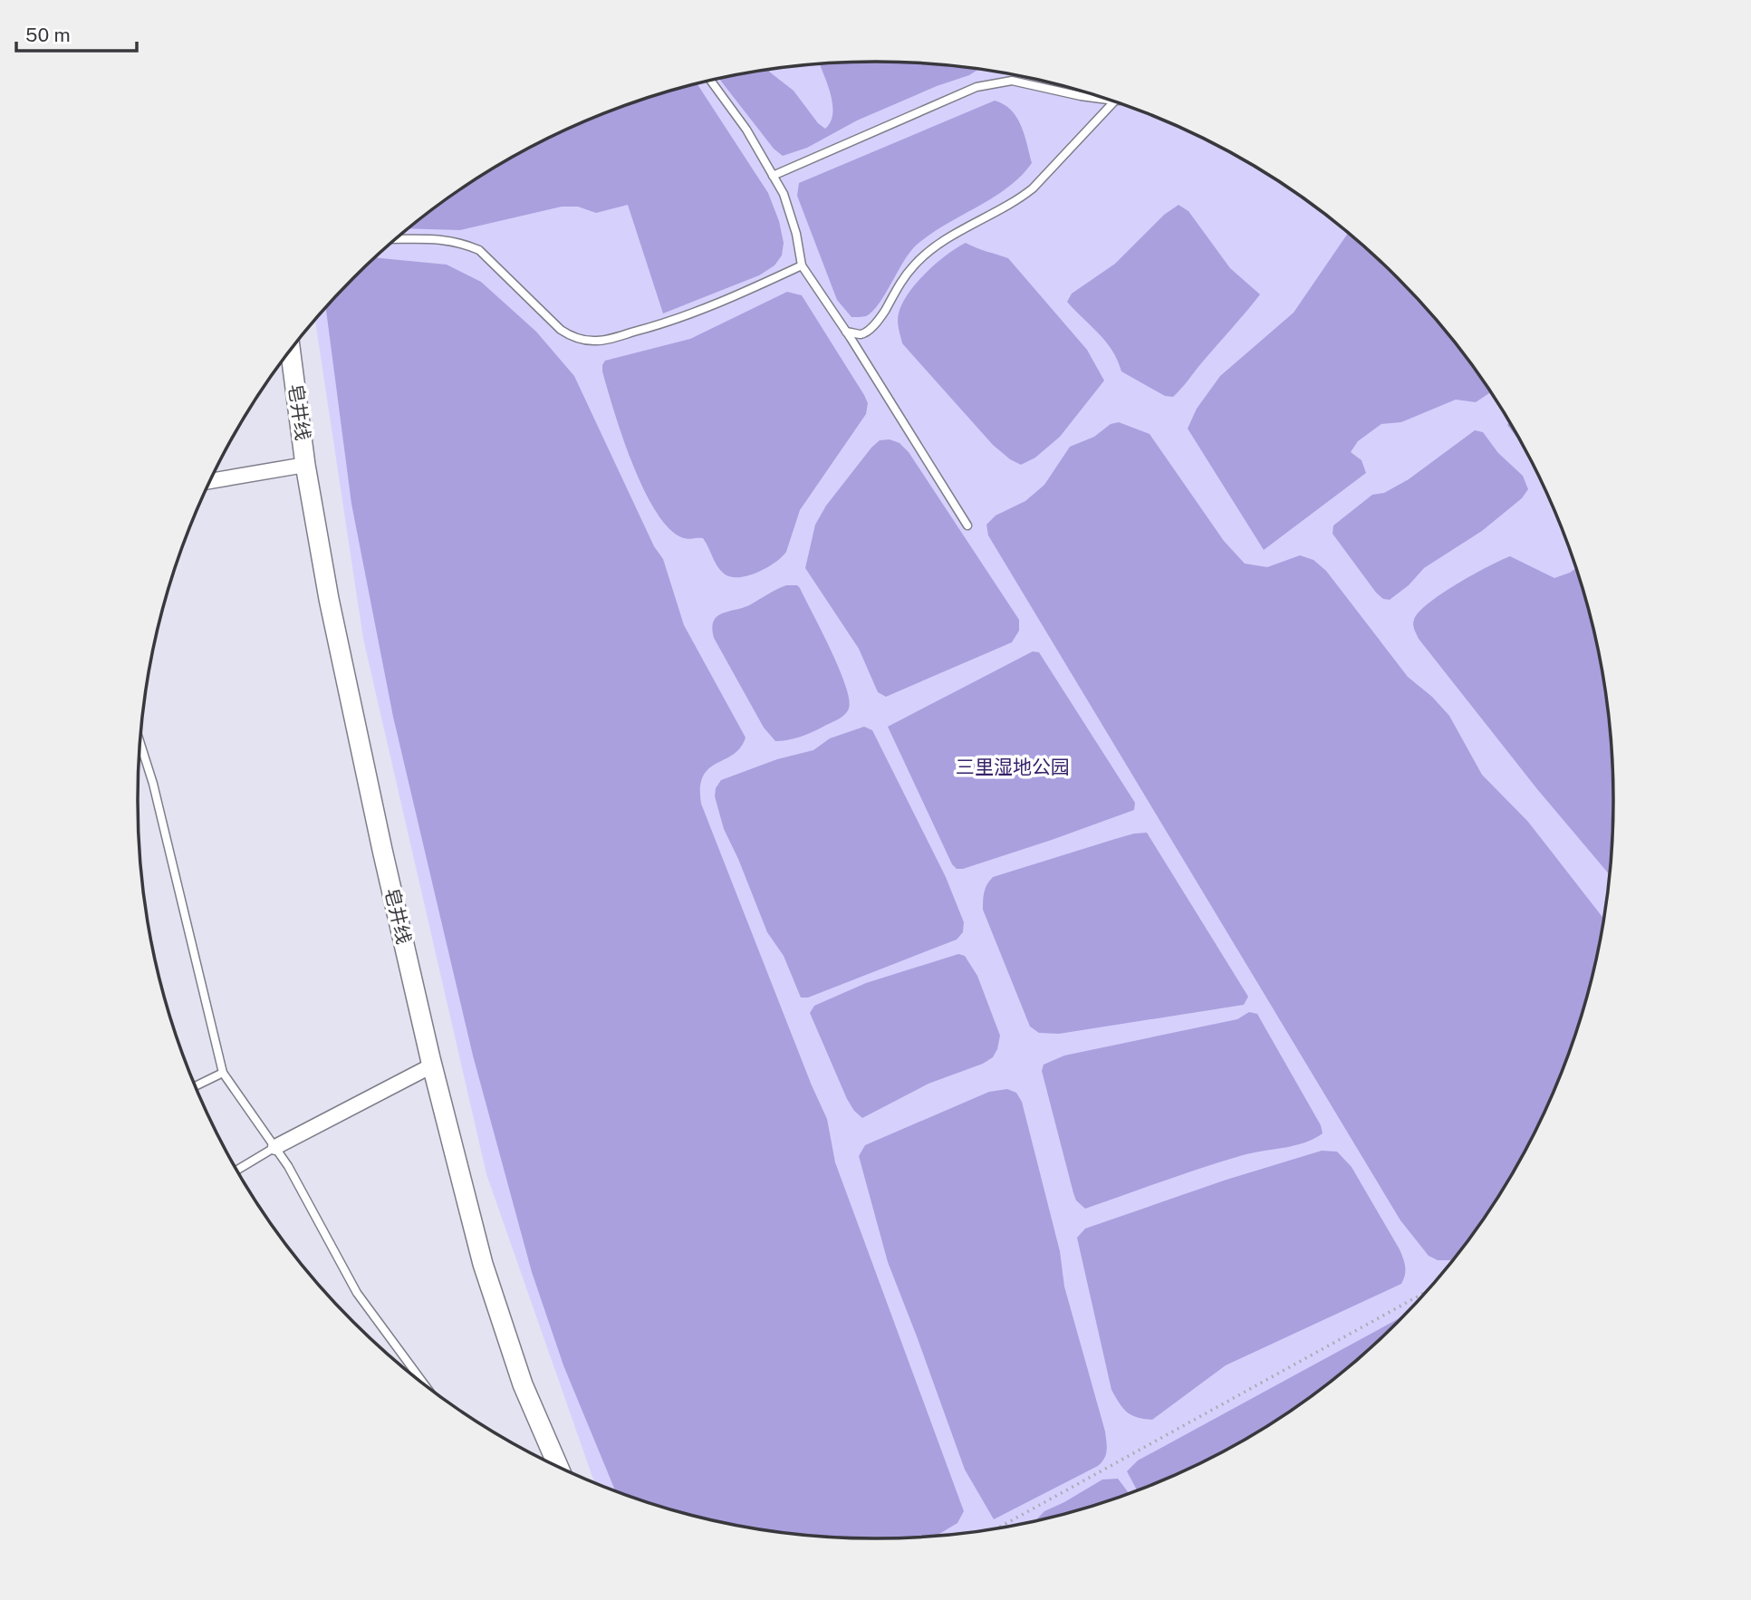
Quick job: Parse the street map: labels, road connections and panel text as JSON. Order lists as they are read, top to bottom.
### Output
{
  "streets": {
    "street": ["皂井线"]
  },
  "parks": ["三里湿地公园"],
  "scale_bar": "50 m"
}
